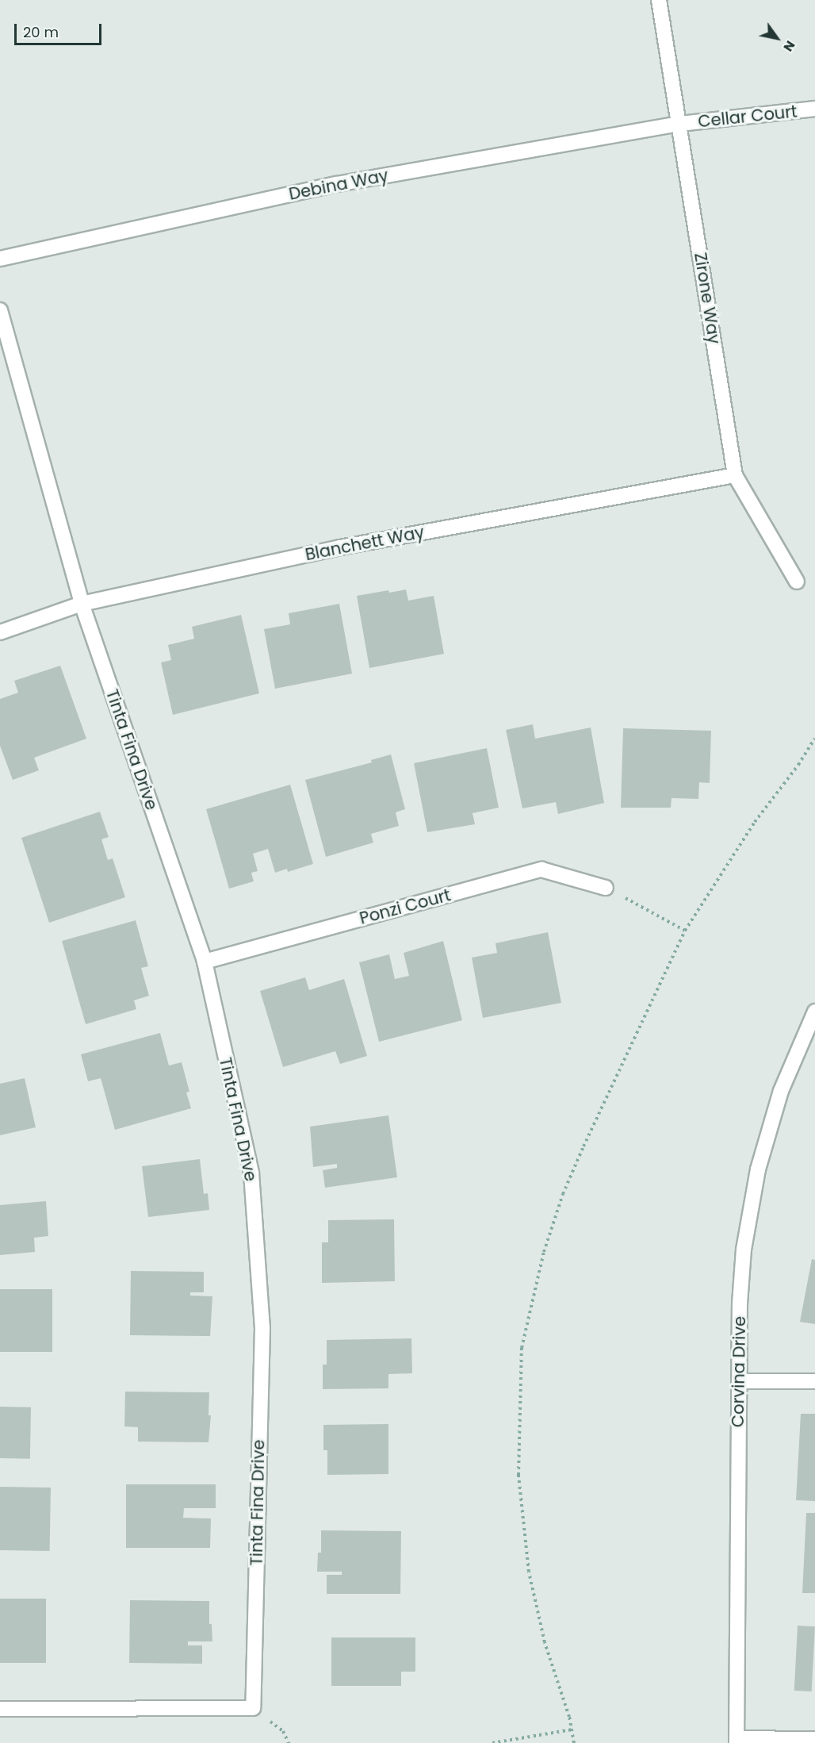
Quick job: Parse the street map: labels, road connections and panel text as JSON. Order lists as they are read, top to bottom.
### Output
{
  "streets": {
    "street": [
      "Cellar Court",
      "Debina Way",
      "Zirone Way",
      "Blanchett Way",
      "Tinta Fina Drive",
      "Ponzi Court",
      "Corvina Drive"
    ]
  },
  "crossings": [
    ["Cellar Court", "Debina Way"],
    ["Cellar Court", "Zirone Way"],
    ["Debina Way", "Zirone Way"],
    ["Zirone Way", "Blanchett Way"],
    ["Blanchett Way", "Tinta Fina Drive"],
    ["Tinta Fina Drive", "Ponzi Court"]
  ],
  "scale_bar": "20 m",
  "north": "bottom right"
}
